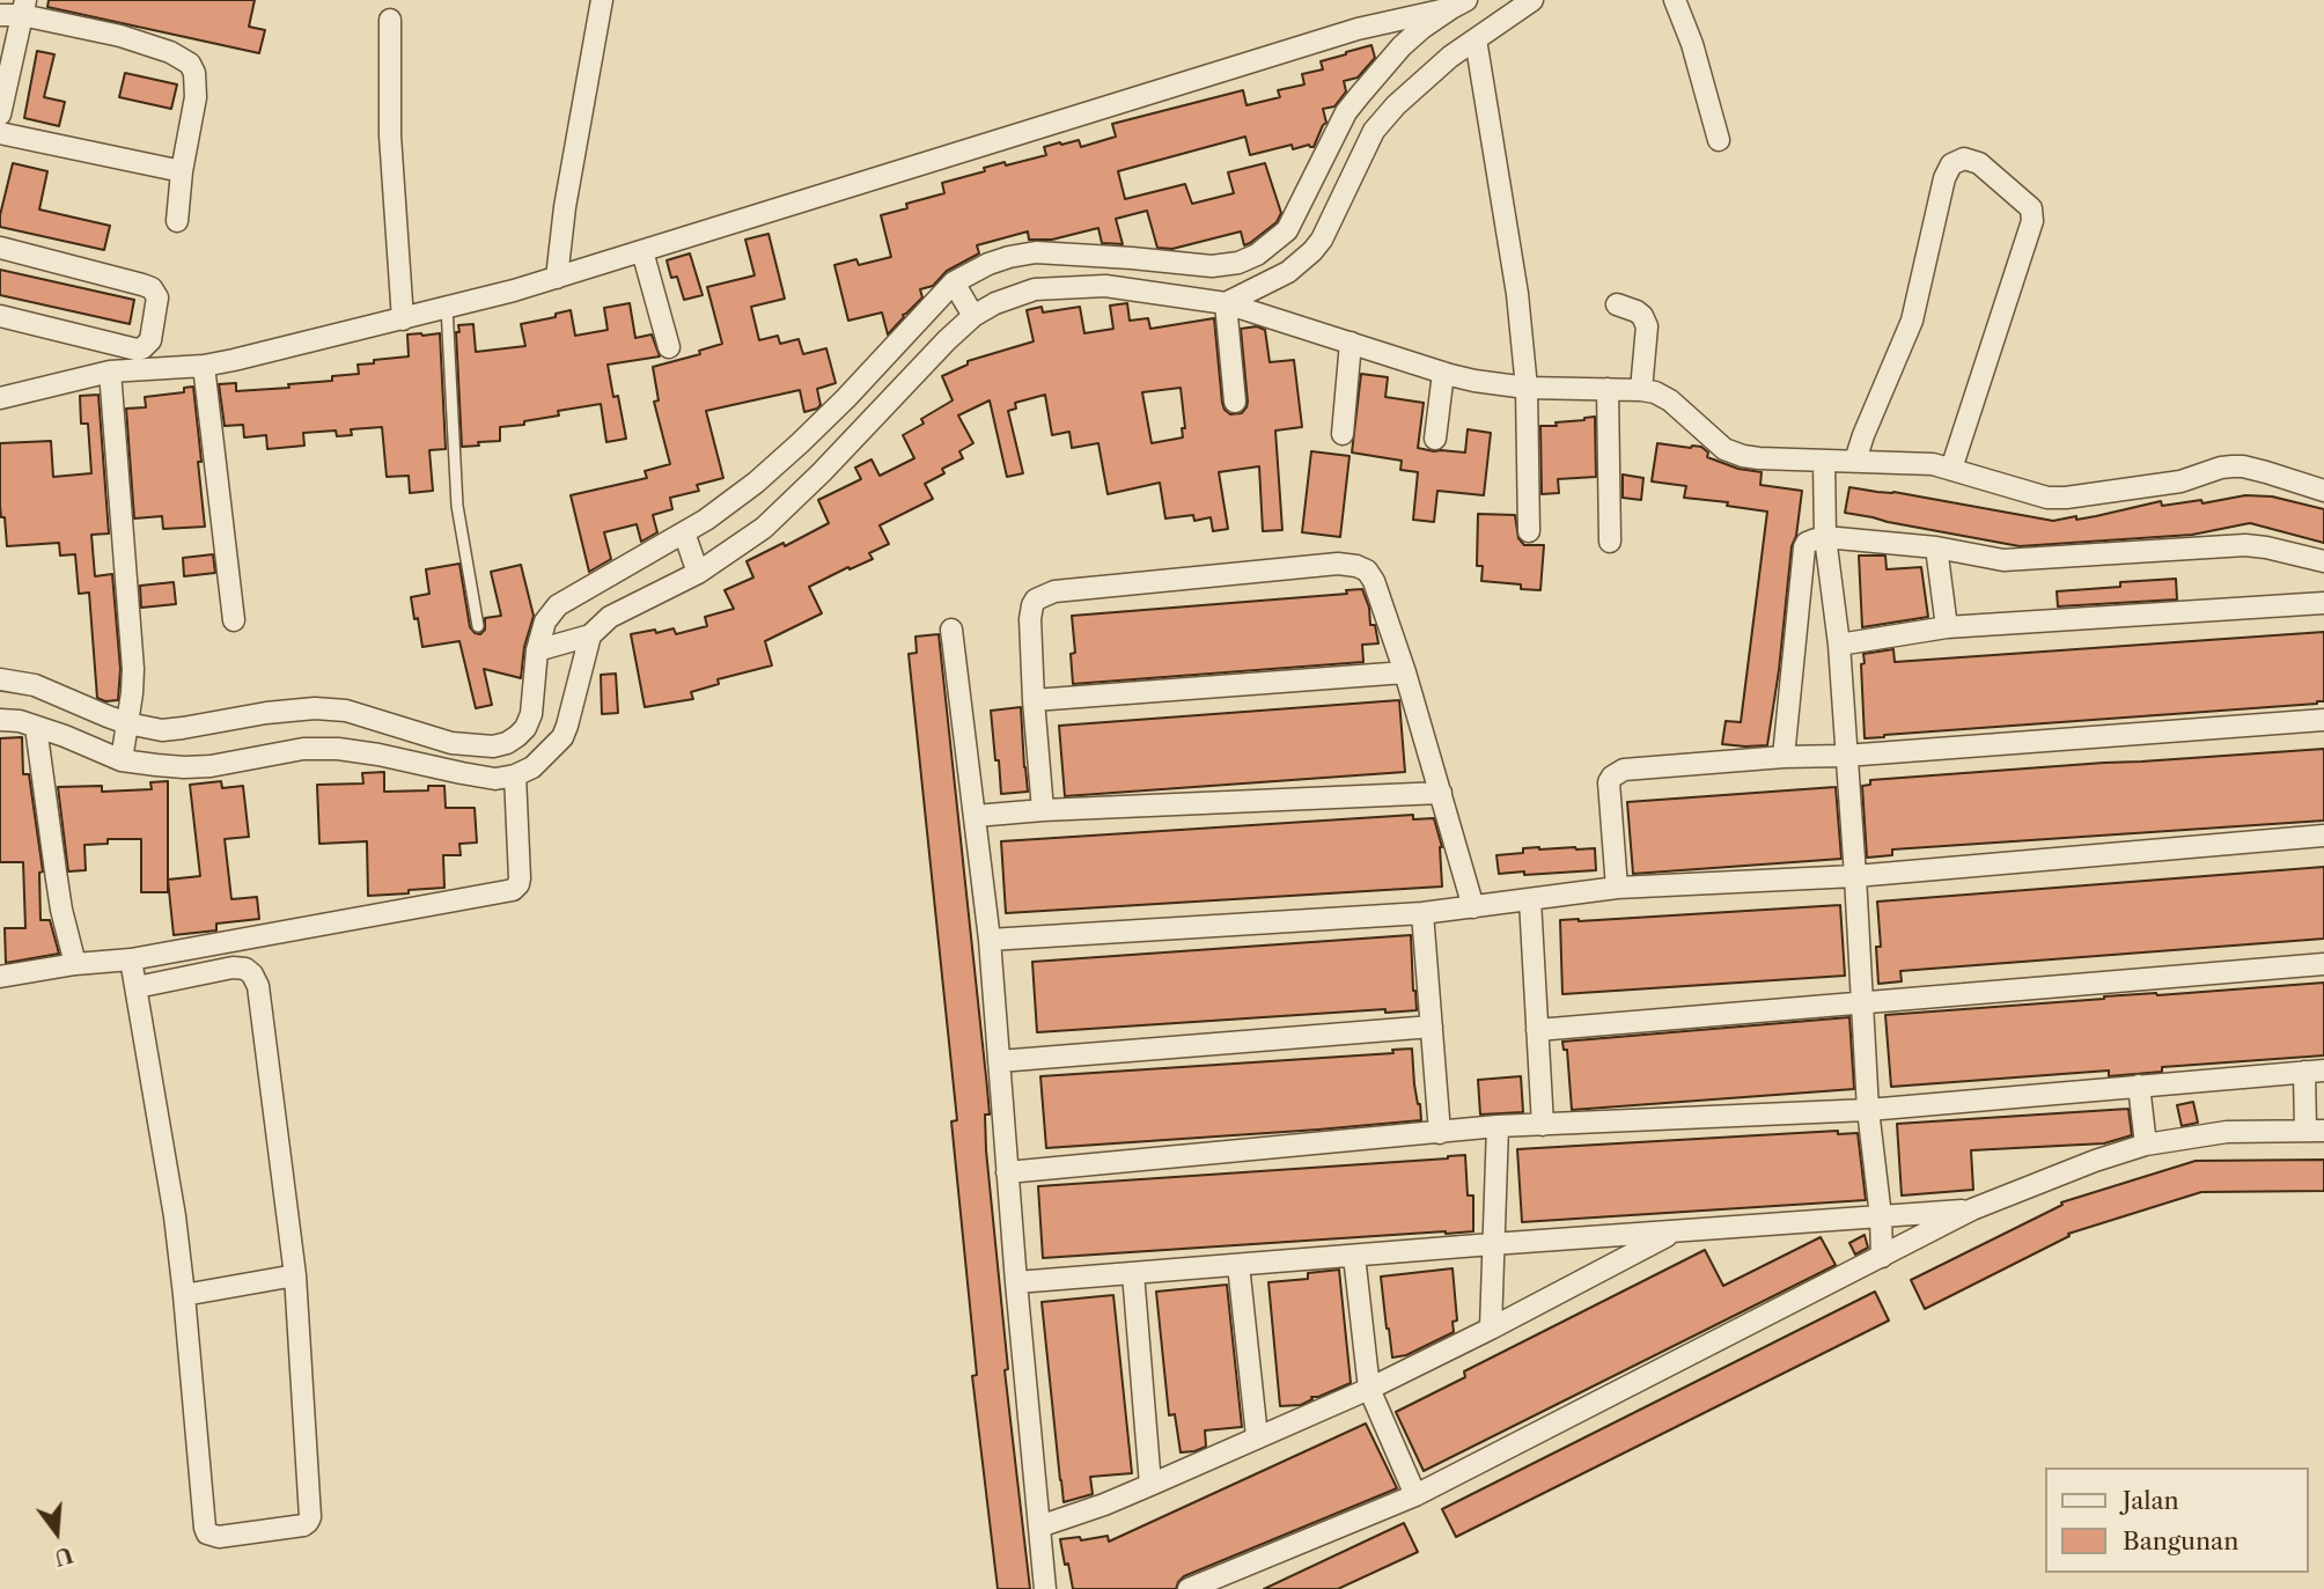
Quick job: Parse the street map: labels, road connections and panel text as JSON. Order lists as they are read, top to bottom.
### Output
{
  "legend": ["Jalan", "Bangunan"],
  "north": "bottom"
}
